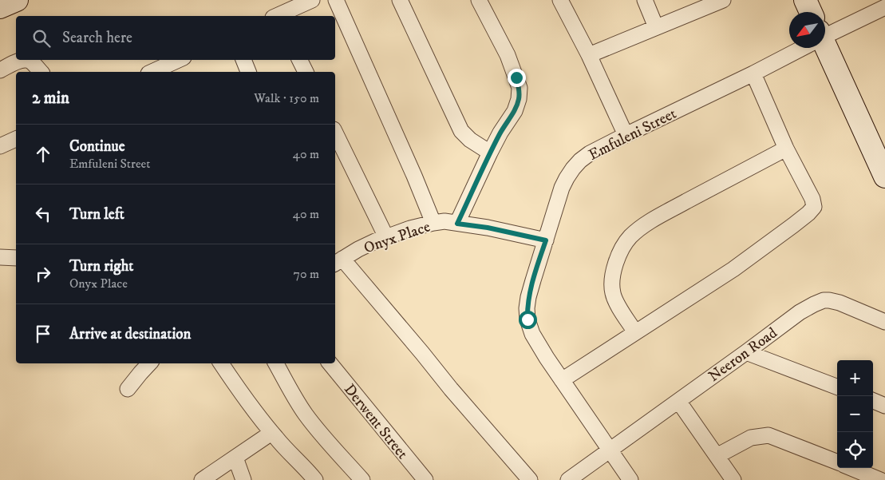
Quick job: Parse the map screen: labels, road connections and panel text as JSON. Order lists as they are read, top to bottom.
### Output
{
  "streets": {
    "street": [
      "Emfuleni Street",
      "Onyx Place",
      "Neeron Road",
      "Derwent Street"
    ]
  },
  "crossings": [
    ["Emfuleni Street", "Onyx Place"],
    ["Emfuleni Street", "Neeron Road"]
  ],
  "north": "bottom left",
  "page": {
    "search": "Search here",
    "heading": ["2 min", "Walk · 150 m"],
    "list": [
      ["Continue", "Emfuleni Street", "40 m"],
      ["Turn left", "40 m"],
      ["Turn right", "Onyx Place", "70 m"],
      "Arrive at destination"
    ],
    "map_buttons": ["+", "−"]
  }
}
